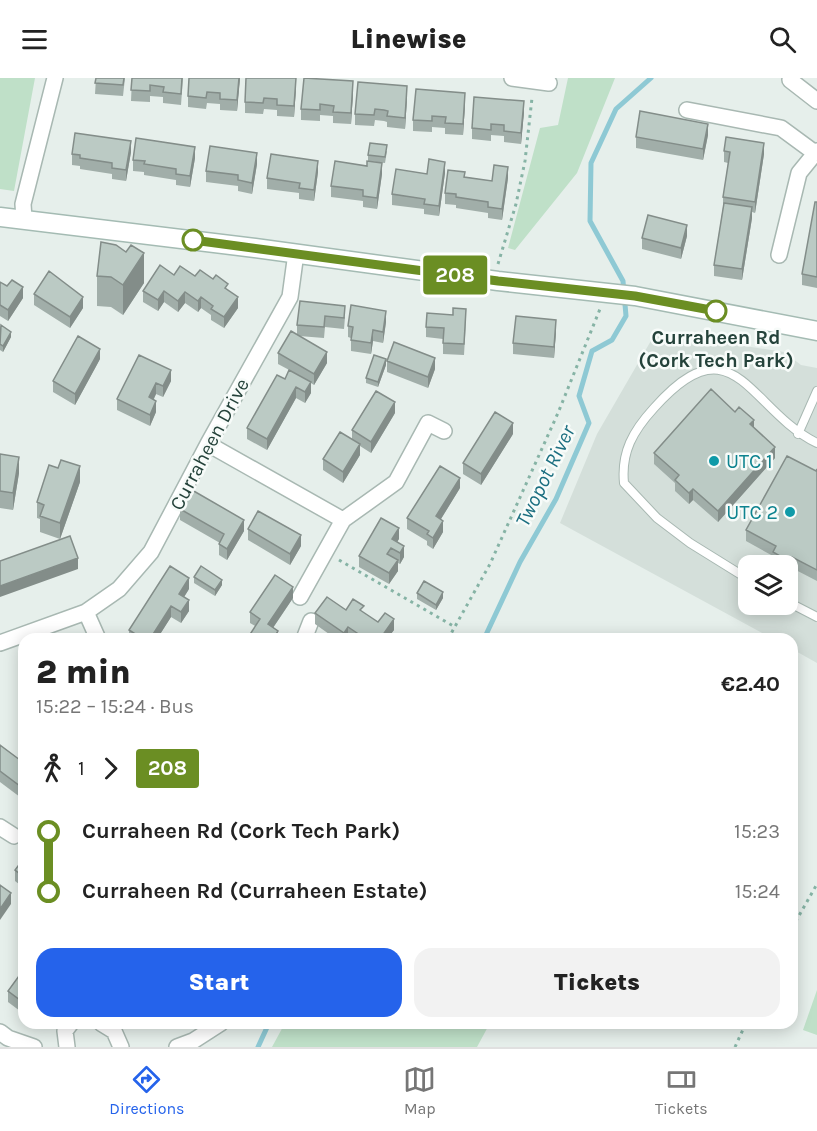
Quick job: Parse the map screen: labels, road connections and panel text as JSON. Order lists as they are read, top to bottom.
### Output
{
  "streets": {
    "street": ["Curraheen Drive"]
  },
  "water": ["Twopot River"],
  "places": ["Curraheen Rd (Cork Tech Park)", "UTC 1", "UTC 2"],
  "lines": ["bus line 208"],
  "page": {
    "header": "Linewise",
    "on_map": "208",
    "heading": ["2 min", "15:22 – 15:24 · Bus", "€2.40"],
    "legs": ["1", "208"],
    "list": [
      {
        "name": "Curraheen Rd (Cork Tech Park)",
        "value": "15:23"
      },
      {
        "name": "Curraheen Rd (Curraheen Estate)",
        "value": "15:24"
      }
    ],
    "buttons": ["Start", "Tickets"],
    "tabs": ["Directions", "Map", "Tickets"]
  }
}
